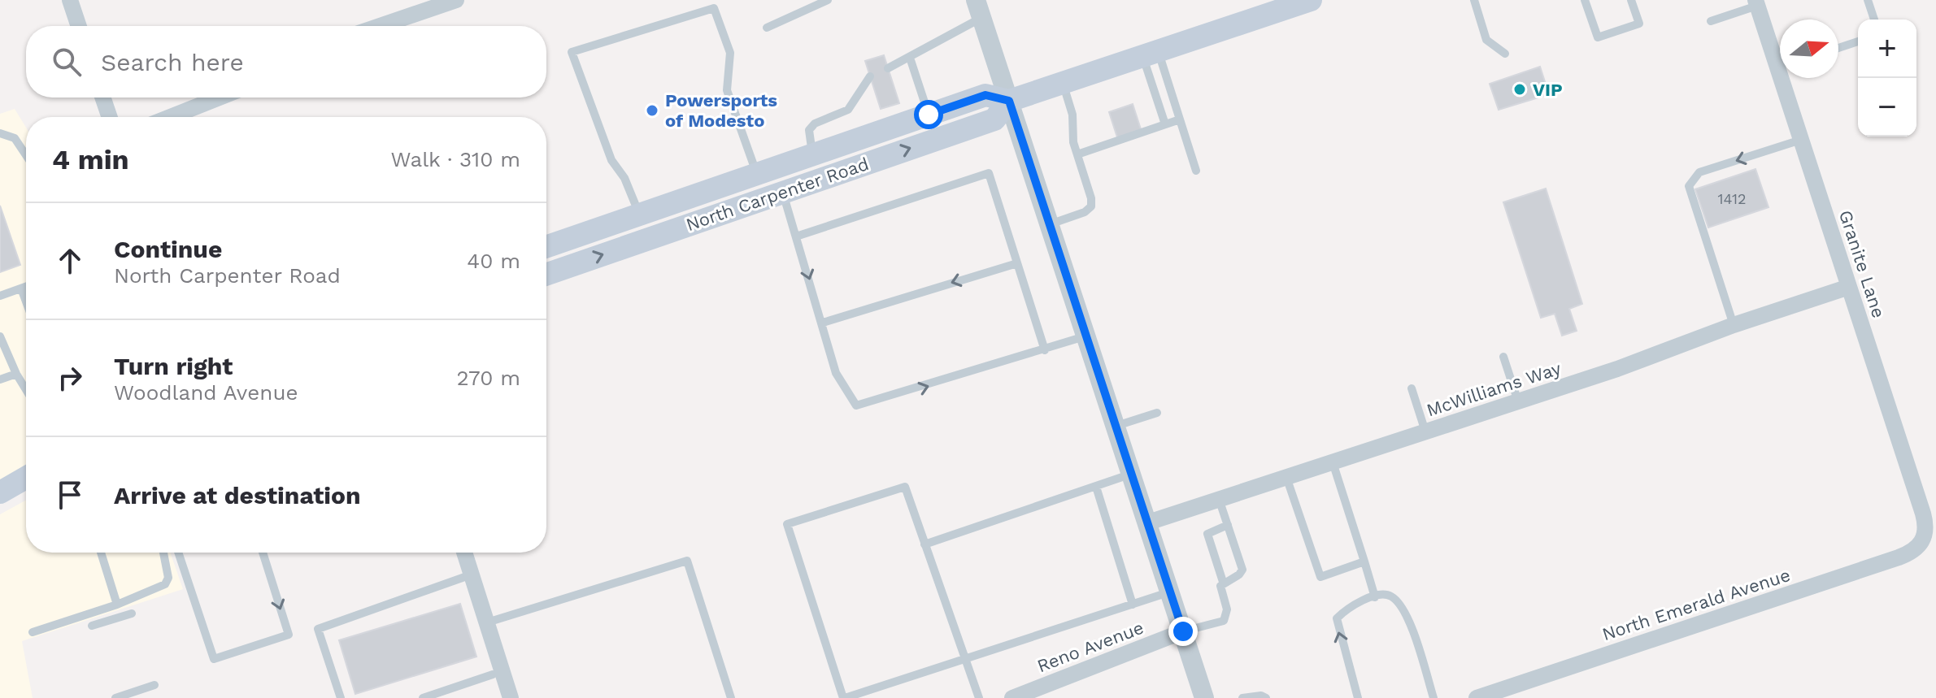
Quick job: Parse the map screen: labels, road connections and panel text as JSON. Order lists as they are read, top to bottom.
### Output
{
  "streets": {
    "main road": ["North Carpenter Road"],
    "street": [
      "Granite Lane",
      "McWilliams Way",
      "North Emerald Avenue",
      "Reno Avenue"
    ]
  },
  "crossings": [
    ["Granite Lane", "McWilliams Way"],
    ["Granite Lane", "North Emerald Avenue"]
  ],
  "places": ["VIP", "Powersports of Modesto"],
  "house_numbers": ["1412"],
  "north": "right",
  "page": {
    "map_buttons": ["+", "−"],
    "search": "Search here",
    "heading": ["4 min", "Walk · 310 m"],
    "list": [
      ["Continue", "North Carpenter Road", "40 m"],
      ["Turn right", "Woodland Avenue", "270 m"],
      "Arrive at destination"
    ]
  }
}
